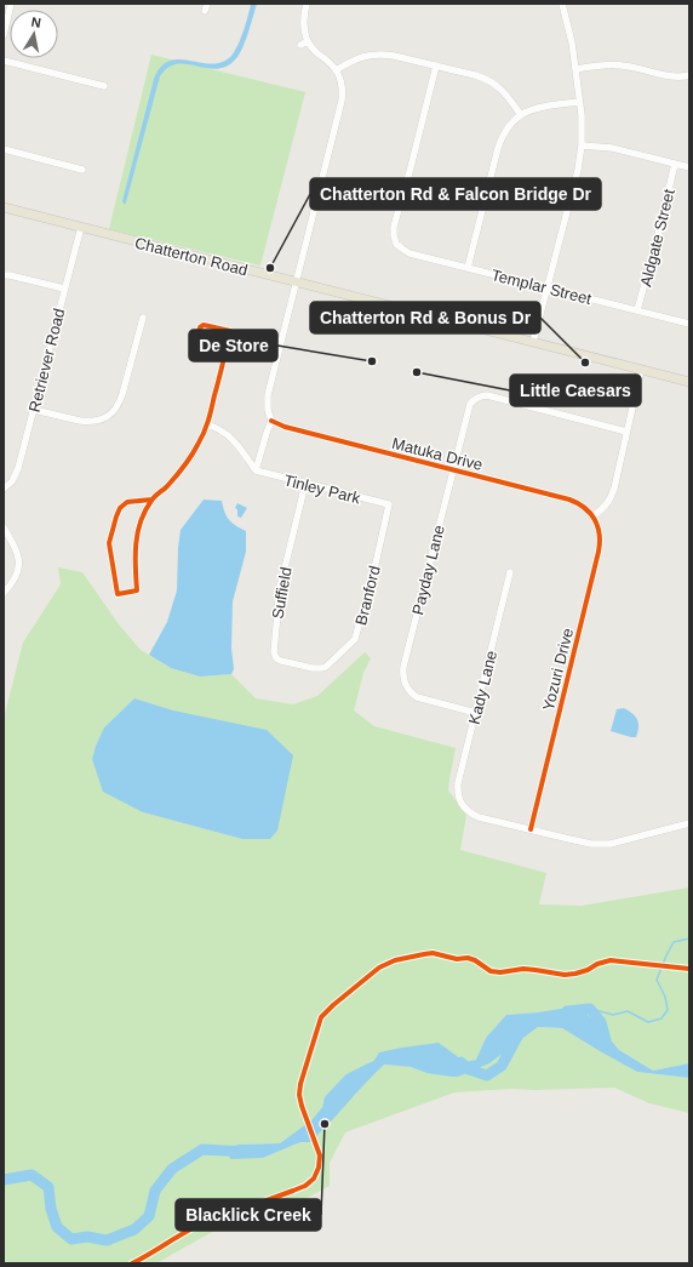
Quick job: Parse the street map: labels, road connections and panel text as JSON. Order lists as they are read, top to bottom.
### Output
{
  "streets": {
    "main road": ["Chatterton Road"],
    "street": [
      "Aldgate Street",
      "Templar Street",
      "Retriever Road",
      "Matuka Drive",
      "Tinley Park",
      "Payday Lane",
      "Suffield",
      "Branford",
      "Yozuri Drive",
      "Kady Lane"
    ]
  },
  "crossings": [
    ["Aldgate Street", "Templar Street"],
    ["Chatterton Road", "Retriever Road"],
    ["Matuka Drive", "Payday Lane"],
    ["Matuka Drive", "Yozuri Drive"],
    ["Tinley Park", "Suffield"],
    ["Tinley Park", "Branford"],
    ["Payday Lane", "Kady Lane"],
    ["Suffield", "Branford"],
    ["Yozuri Drive", "Kady Lane"]
  ],
  "places": [
    "Chatterton Rd & Falcon Bridge Dr",
    "De Store",
    "Chatterton Rd & Bonus Dr",
    "Little Caesars",
    "Blacklick Creek"
  ],
  "north": "top"
}
